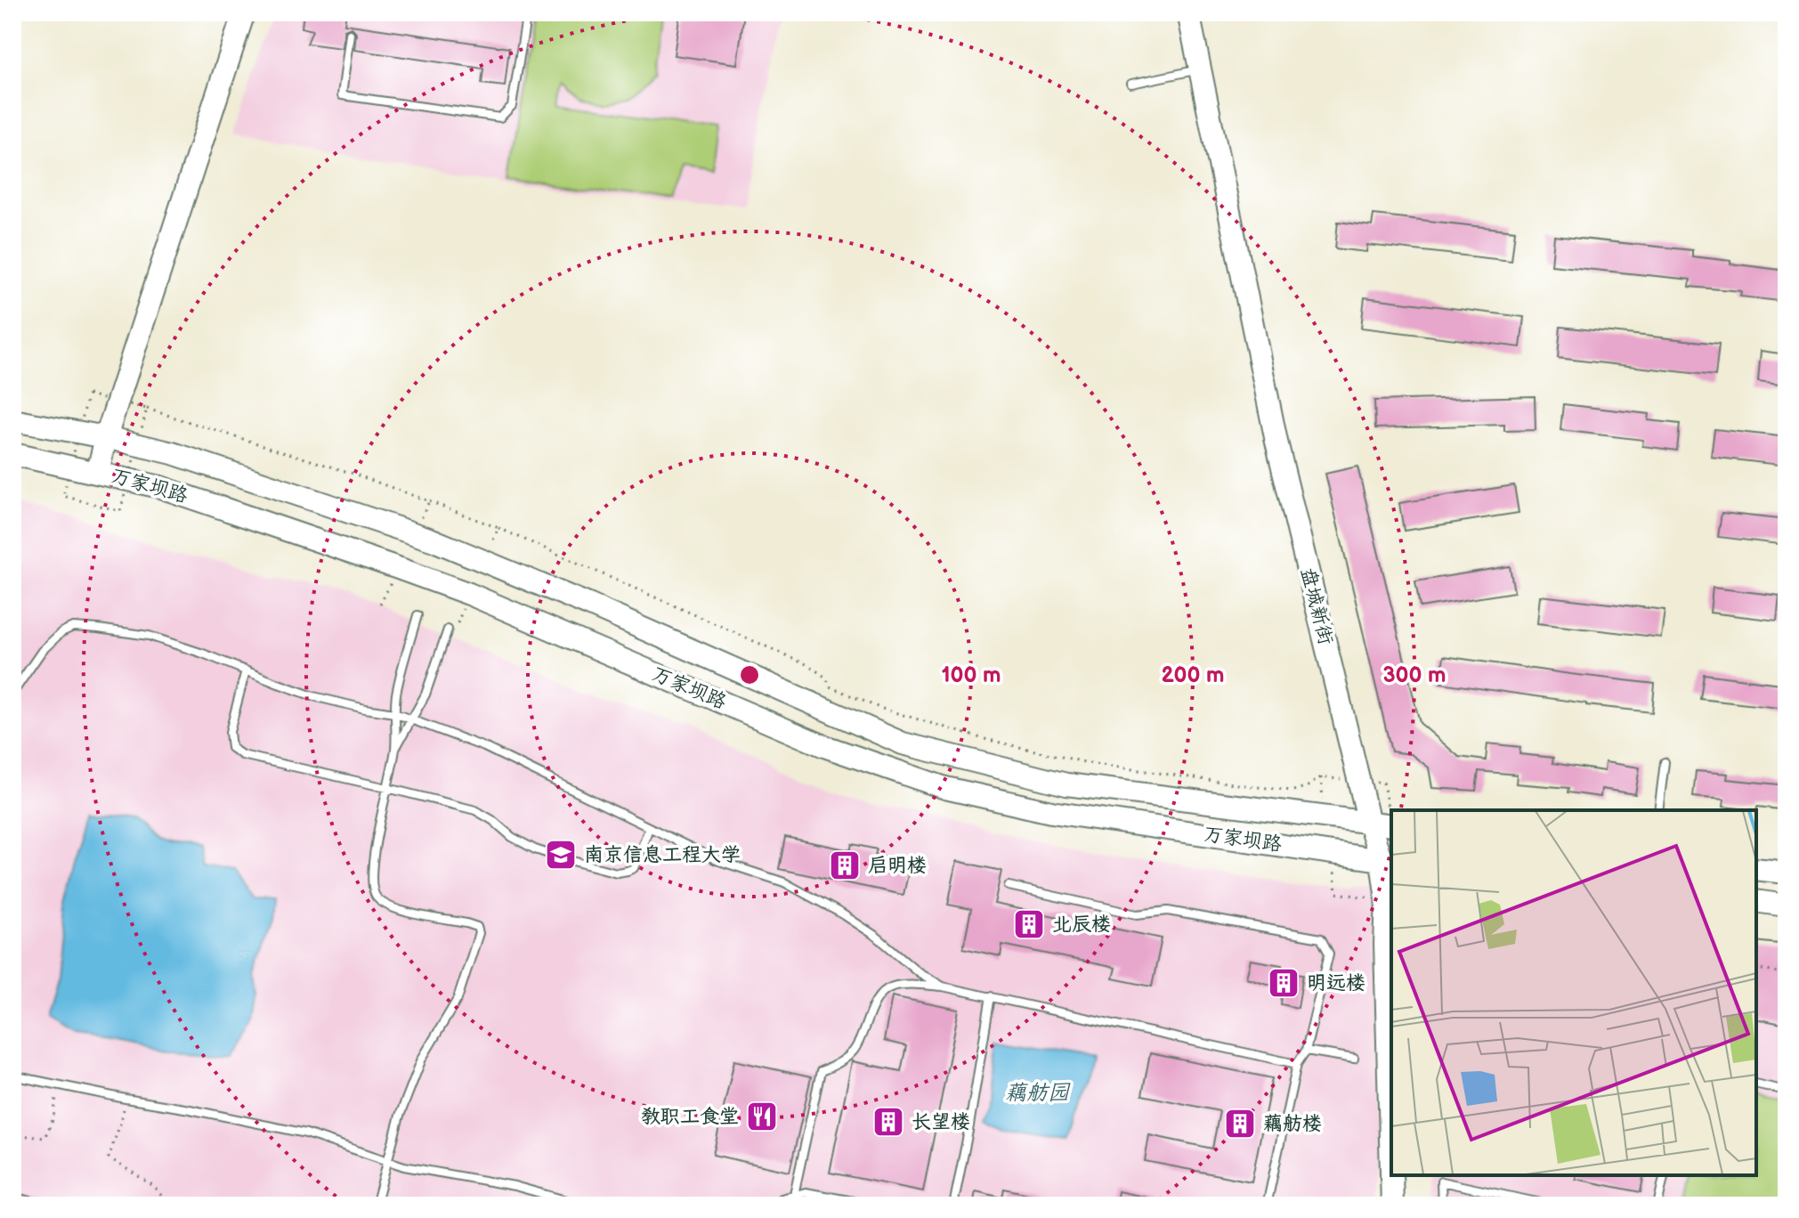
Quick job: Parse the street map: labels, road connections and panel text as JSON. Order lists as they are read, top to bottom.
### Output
{
  "streets": {
    "main road": ["万家坝路", "盘城新街"]
  },
  "crossings": [
    ["万家坝路", "盘城新街"]
  ],
  "water": ["藕舫园"],
  "places": {
    "school or university": ["南京信息工程大学"],
    "building": [
      "启明楼",
      "北辰楼",
      "明远楼",
      "长望楼",
      "藕舫楼"
    ],
    "restaurant": ["教职工食堂"]
  },
  "rings": ["100 m", "200 m", "300 m"]
}
